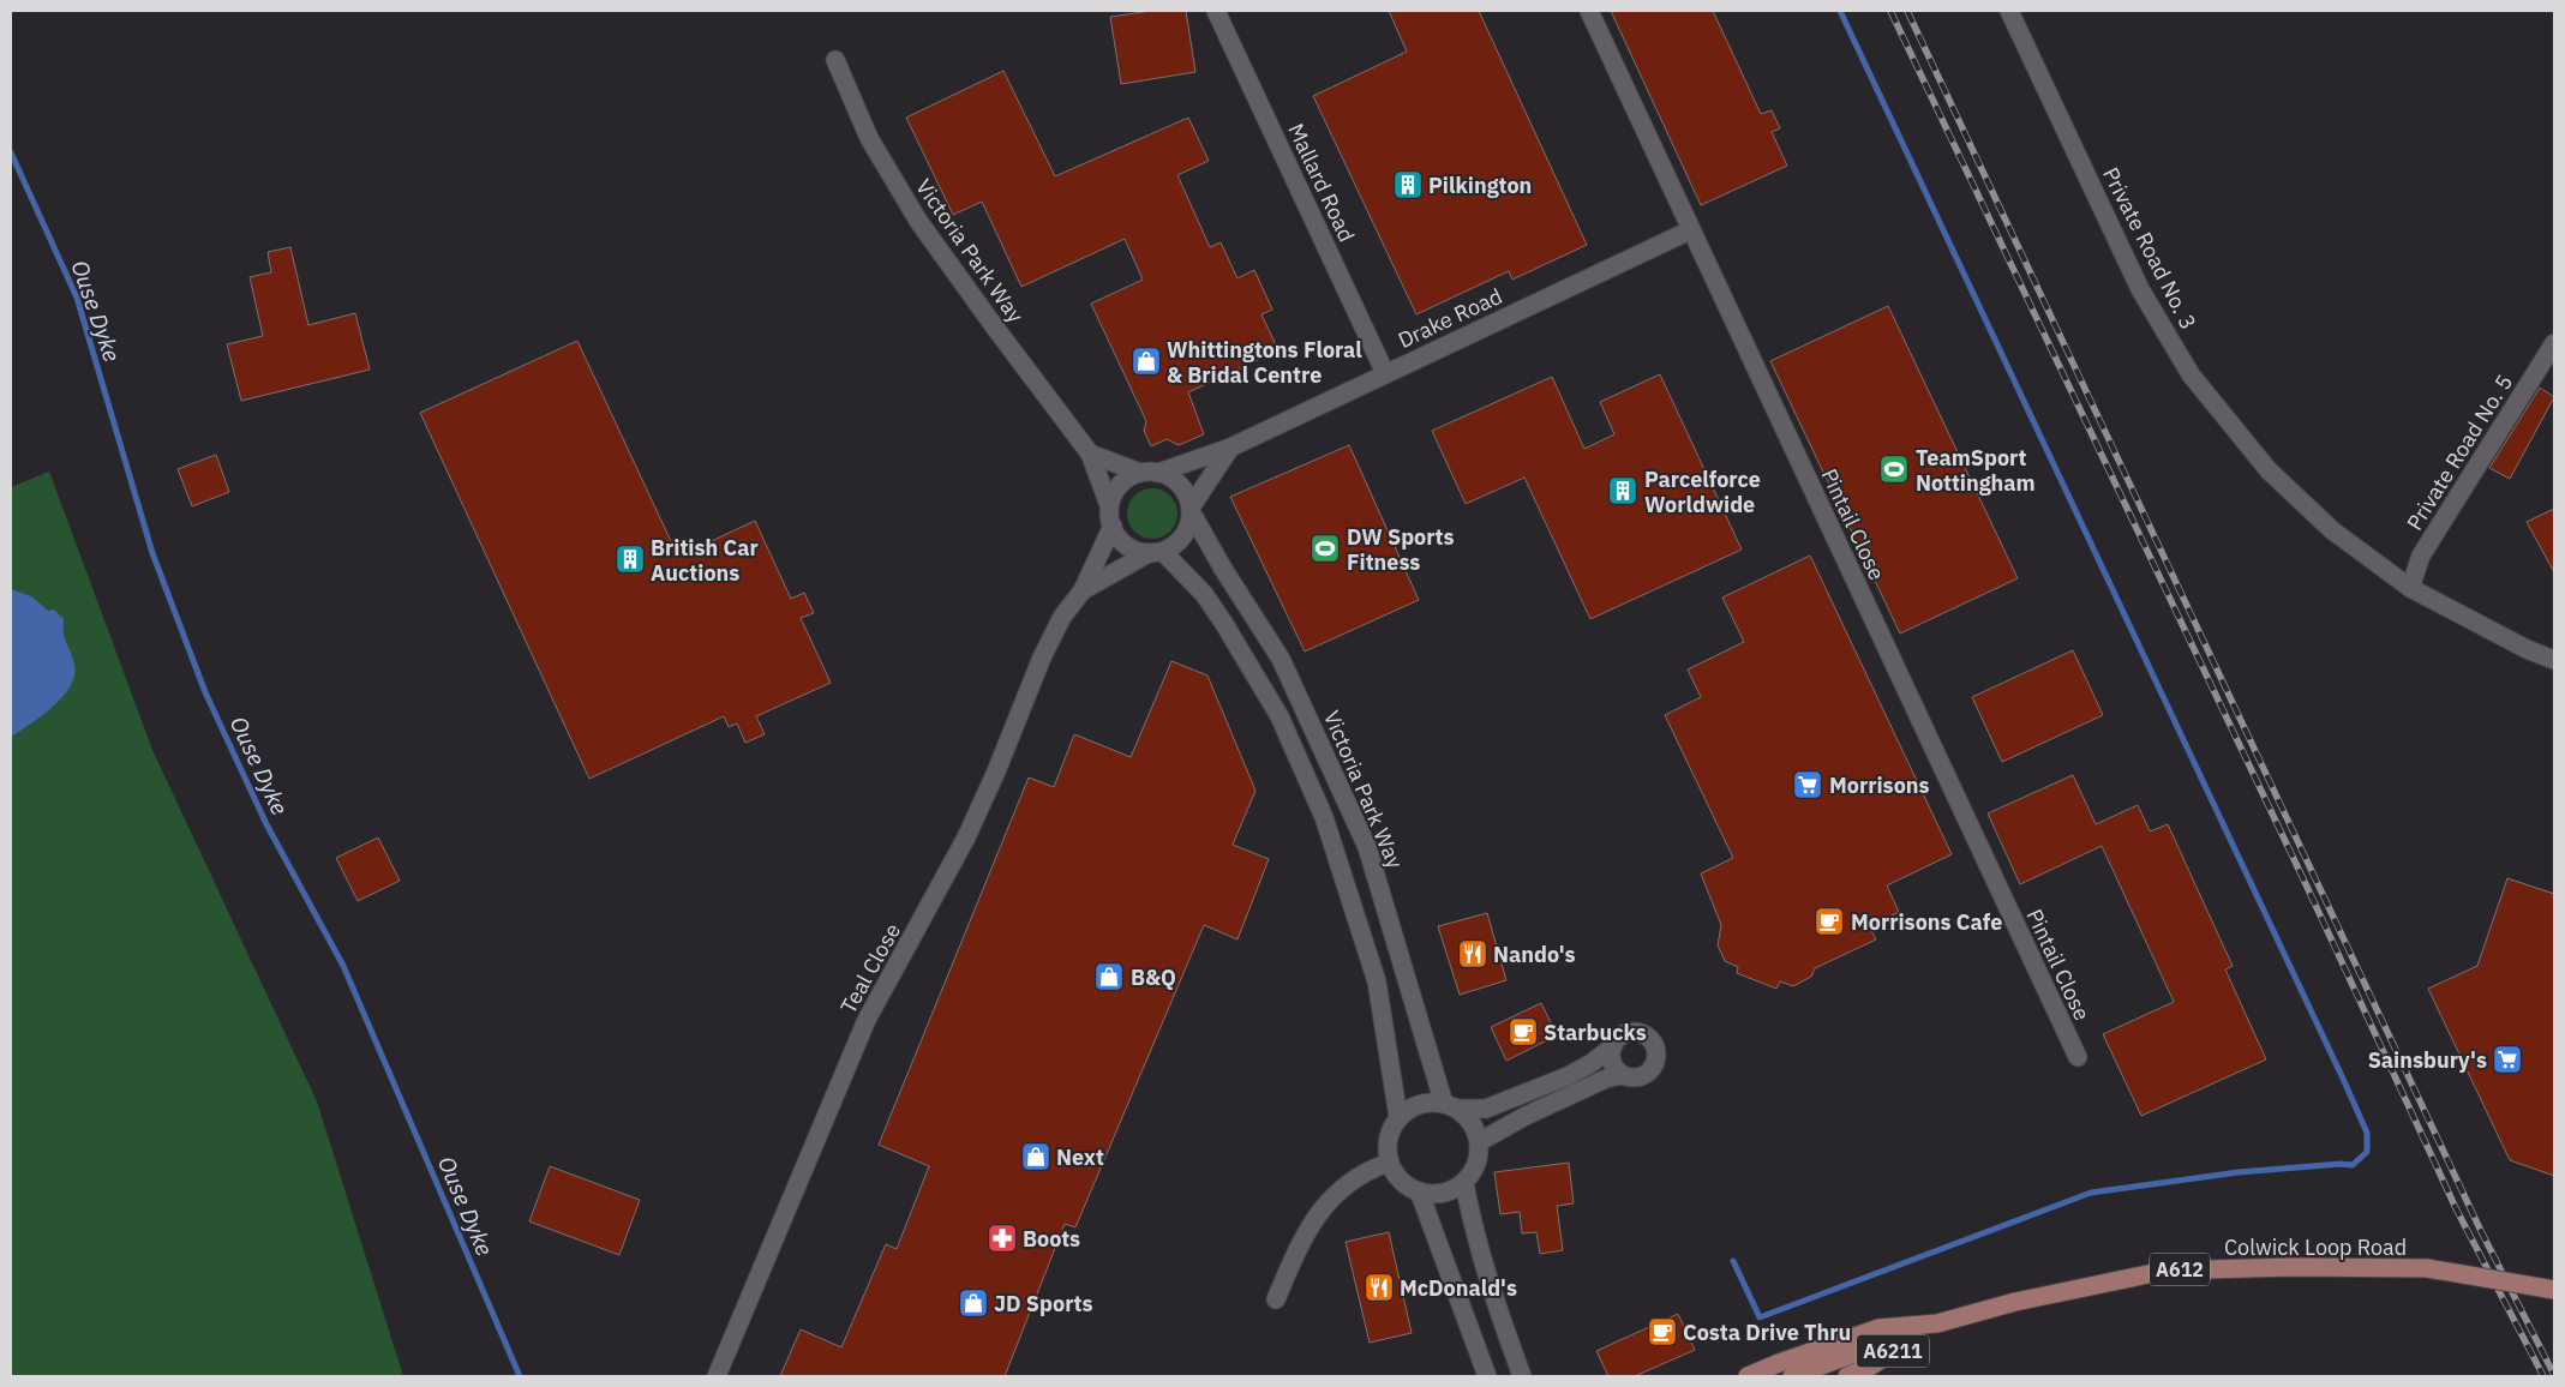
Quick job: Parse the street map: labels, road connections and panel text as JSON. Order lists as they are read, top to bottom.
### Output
{
  "streets": {
    "main road": ["Colwick Loop Road", "A612", "A6211"],
    "street": [
      "Mallard Road",
      "Private Road No. 3",
      "Victoria Park Way",
      "Drake Road",
      "Private Road No. 5",
      "Pintail Close",
      "Teal Close"
    ]
  },
  "crossings": [
    ["Mallard Road", "Drake Road"],
    ["Private Road No. 3", "Private Road No. 5"],
    ["Victoria Park Way", "Drake Road"],
    ["Victoria Park Way", "Teal Close"],
    ["Drake Road", "Pintail Close"],
    ["Drake Road", "Teal Close"]
  ],
  "water": ["Ouse Dyke"],
  "places": {
    "building": ["Pilkington", "Parcelforce Worldwide", "British Car Auctions"],
    "shop": [
      "Whittingtons Floral & Bridal Centre",
      "B&Q",
      "Next",
      "JD Sports"
    ],
    "sports": ["TeamSport Nottingham", "DW Sports Fitness"],
    "supermarket": ["Morrisons", "Sainsbury's"],
    "cafe": ["Morrisons Cafe", "Starbucks", "Costa Drive Thru"],
    "restaurant": ["Nando's", "McDonald's"],
    "pharmacy": ["Boots"]
  }
}
